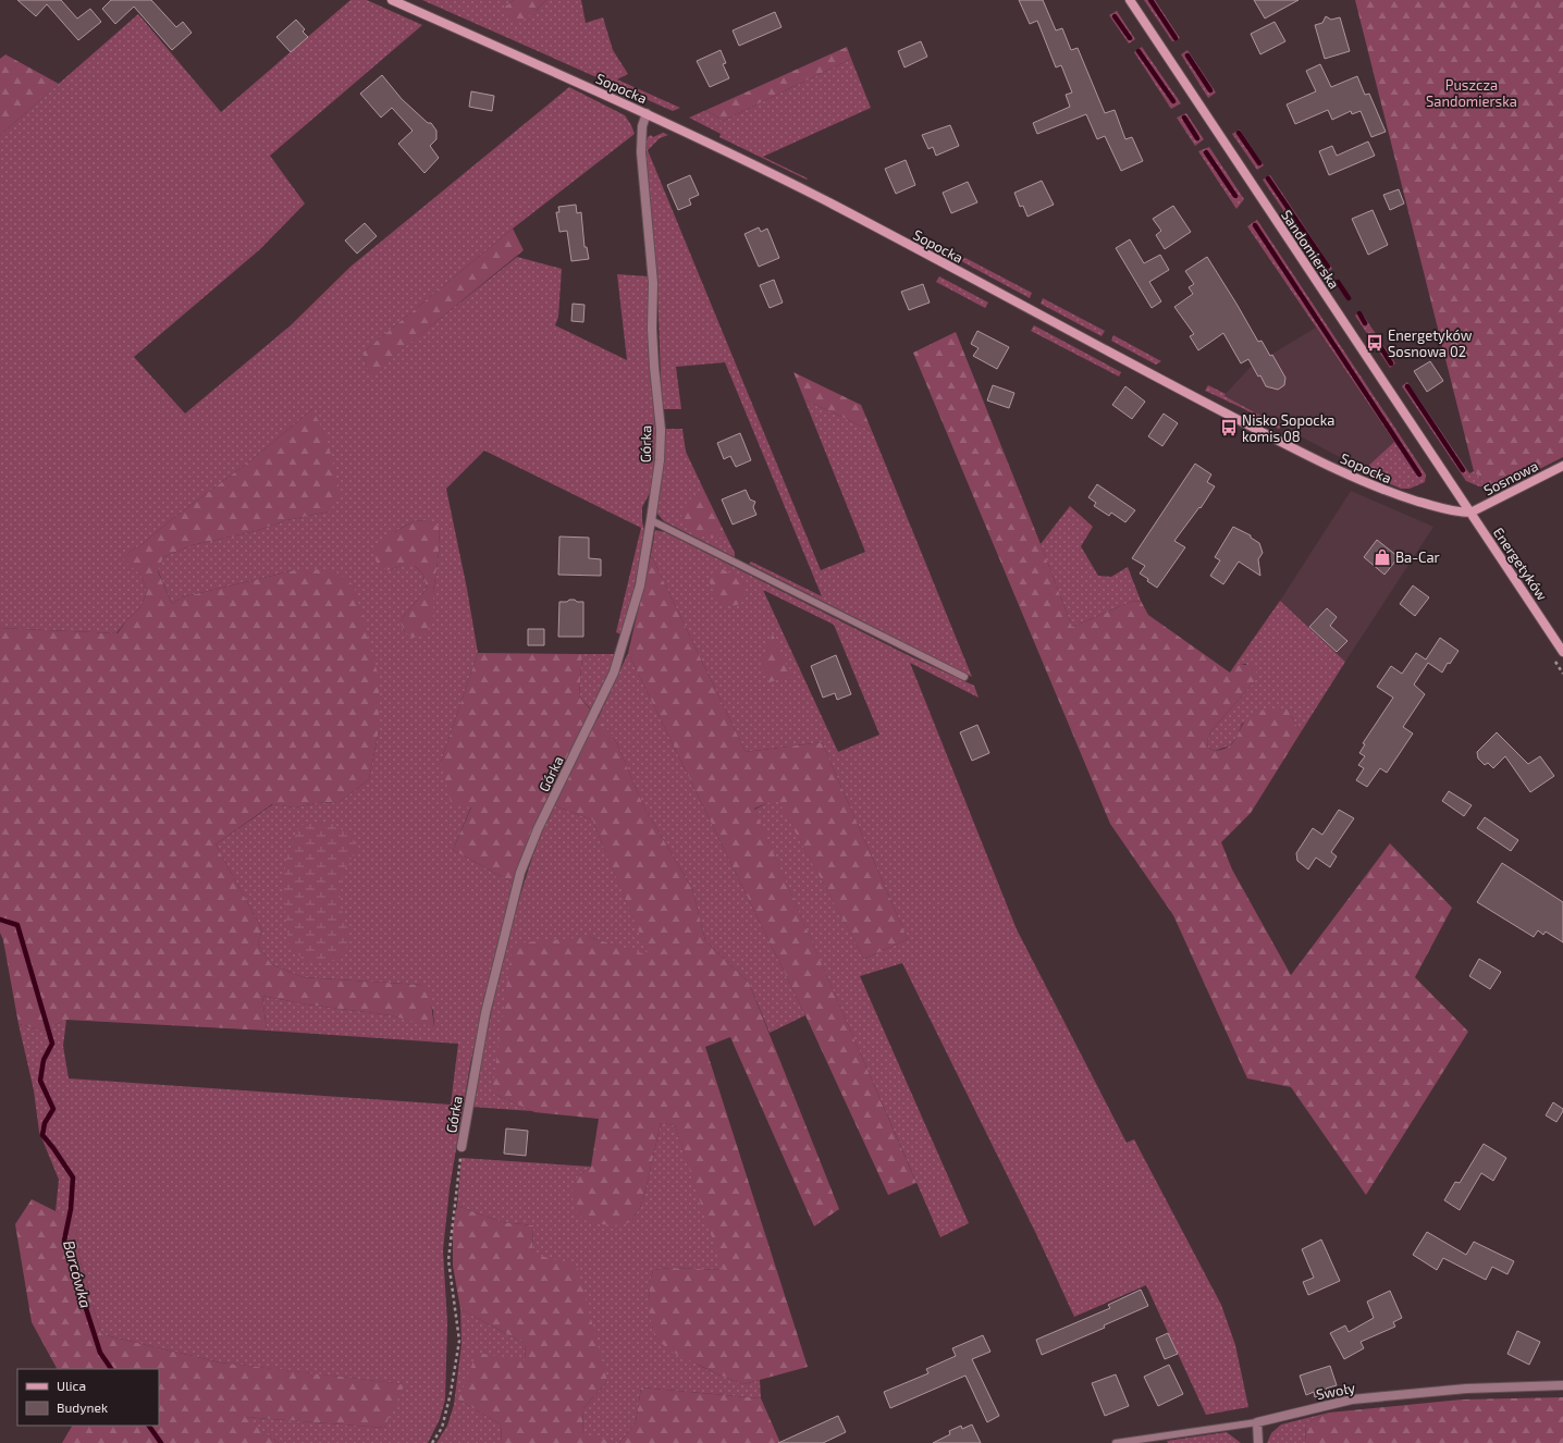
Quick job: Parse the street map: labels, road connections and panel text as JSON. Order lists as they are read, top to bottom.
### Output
{
  "streets": {
    "street": [
      "Sopocka",
      "Sandomierska",
      "Górka",
      "Sosnowa",
      "Energetyków",
      "Swoły"
    ]
  },
  "crossings": [
    ["Sopocka", "Sandomierska"],
    ["Sopocka", "Górka"],
    ["Sopocka", "Sosnowa"],
    ["Sopocka", "Energetyków"],
    ["Sandomierska", "Sosnowa"],
    ["Sandomierska", "Energetyków"],
    ["Sosnowa", "Energetyków"]
  ],
  "water": ["Barcówka"],
  "parks": ["Puszcza Sandomierska"],
  "places": {
    "bus stop": ["Energetyków Sosnowa 02", "Nisko Sopocka komis 08"],
    "shop": ["Ba-Car"]
  },
  "legend": ["Ulica", "Budynek"]
}
